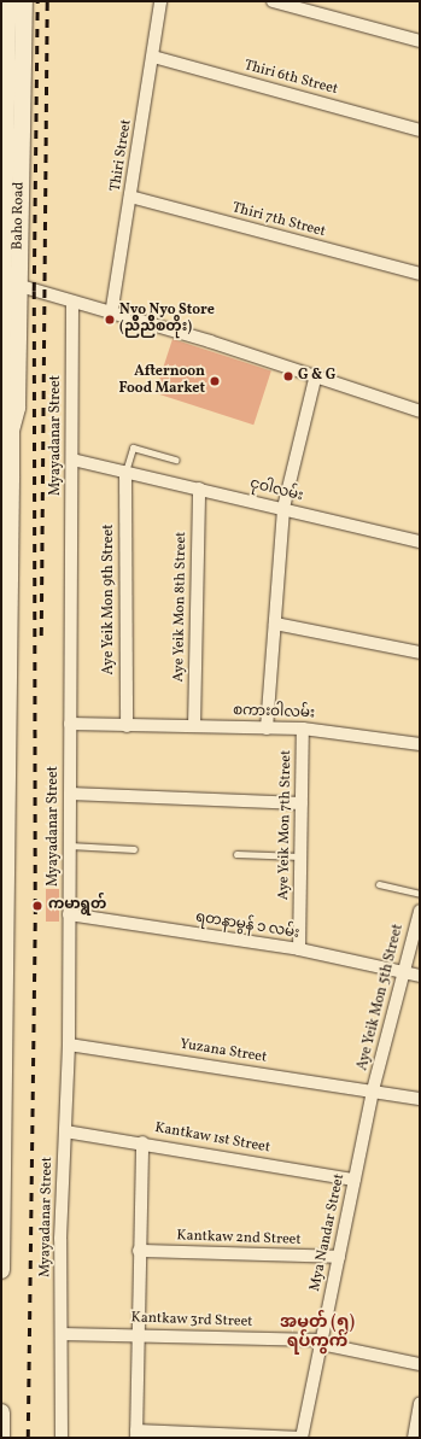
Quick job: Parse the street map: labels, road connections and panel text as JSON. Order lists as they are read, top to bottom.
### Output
{
  "streets": {
    "main road": ["Baho Road"],
    "street": [
      "Thiri 6th Street",
      "Thiri Street",
      "Thiri 7th Street",
      "Myayadanar Street",
      "ငုဝါလမ်း",
      "Aye Yeik Mon 9th Street",
      "Aye Yeik Mon 8th Street",
      "စကား၀ါလမ်း",
      "Aye Yeik Mon 7th Street",
      "ရတနာမွန် ၁ လမ်း",
      "Aye Yeik Mon 5th Street",
      "Yuzana Street",
      "Kantkaw 1st Street",
      "Mya Nandar Street",
      "Kantkaw 2nd Street",
      "Kantkaw 3rd Street"
    ]
  },
  "crossings": [
    ["Thiri 6th Street", "Thiri Street"],
    ["Thiri Street", "Thiri 7th Street"],
    ["Myayadanar Street", "ငုဝါလမ်း"],
    ["Myayadanar Street", "စကား၀ါလမ်း"],
    ["Myayadanar Street", "ရတနာမွန် ၁ လမ်း"],
    ["Myayadanar Street", "Yuzana Street"],
    ["Myayadanar Street", "Kantkaw 1st Street"],
    ["Myayadanar Street", "Kantkaw 3rd Street"],
    ["ငုဝါလမ်း", "Aye Yeik Mon 9th Street"],
    ["ငုဝါလမ်း", "Aye Yeik Mon 8th Street"],
    ["Aye Yeik Mon 9th Street", "စကား၀ါလမ်း"],
    ["Aye Yeik Mon 8th Street", "စကား၀ါလမ်း"],
    ["စကား၀ါလမ်း", "Aye Yeik Mon 7th Street"],
    ["Aye Yeik Mon 7th Street", "ရတနာမွန် ၁ လမ်း"],
    ["ရတနာမွန် ၁ လမ်း", "Aye Yeik Mon 5th Street"],
    ["Aye Yeik Mon 5th Street", "Yuzana Street"],
    ["Aye Yeik Mon 5th Street", "Mya Nandar Street"],
    ["Yuzana Street", "Mya Nandar Street"],
    ["Kantkaw 1st Street", "Mya Nandar Street"],
    ["Mya Nandar Street", "Kantkaw 2nd Street"],
    ["Mya Nandar Street", "Kantkaw 3rd Street"]
  ],
  "districts": ["အမှတ် (၅) ရပ်ကွက်"],
  "places": [
    "Nyo Nyo Store (ညိဳညိဳစတိုး)",
    "G & G",
    "Afternoon Food Market",
    "ကမာရွတ်"
  ]
}
